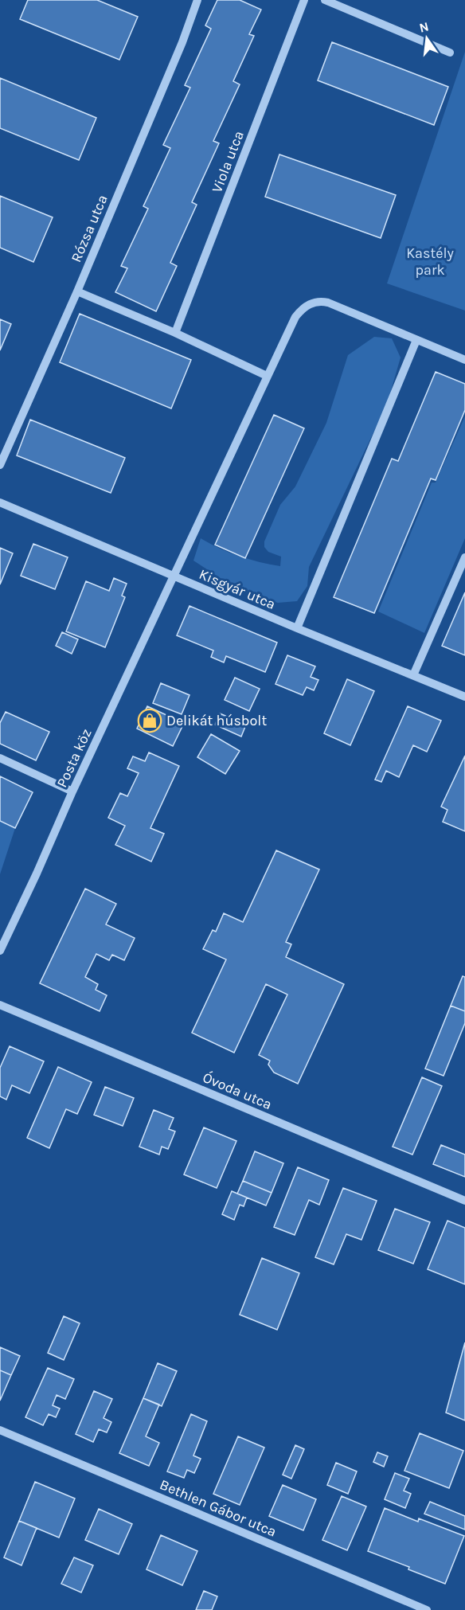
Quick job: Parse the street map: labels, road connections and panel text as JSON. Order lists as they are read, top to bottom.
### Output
{
  "streets": {
    "street": [
      "Viola utca",
      "Rózsa utca",
      "Kisgyár utca",
      "Posta köz",
      "Óvoda utca",
      "Bethlen Gábor utca"
    ]
  },
  "crossings": [
    ["Kisgyár utca", "Posta köz"]
  ],
  "parks": ["Kastély park"],
  "places": {
    "shop": ["Delikát húsbolt"]
  },
  "north": "top"
}
